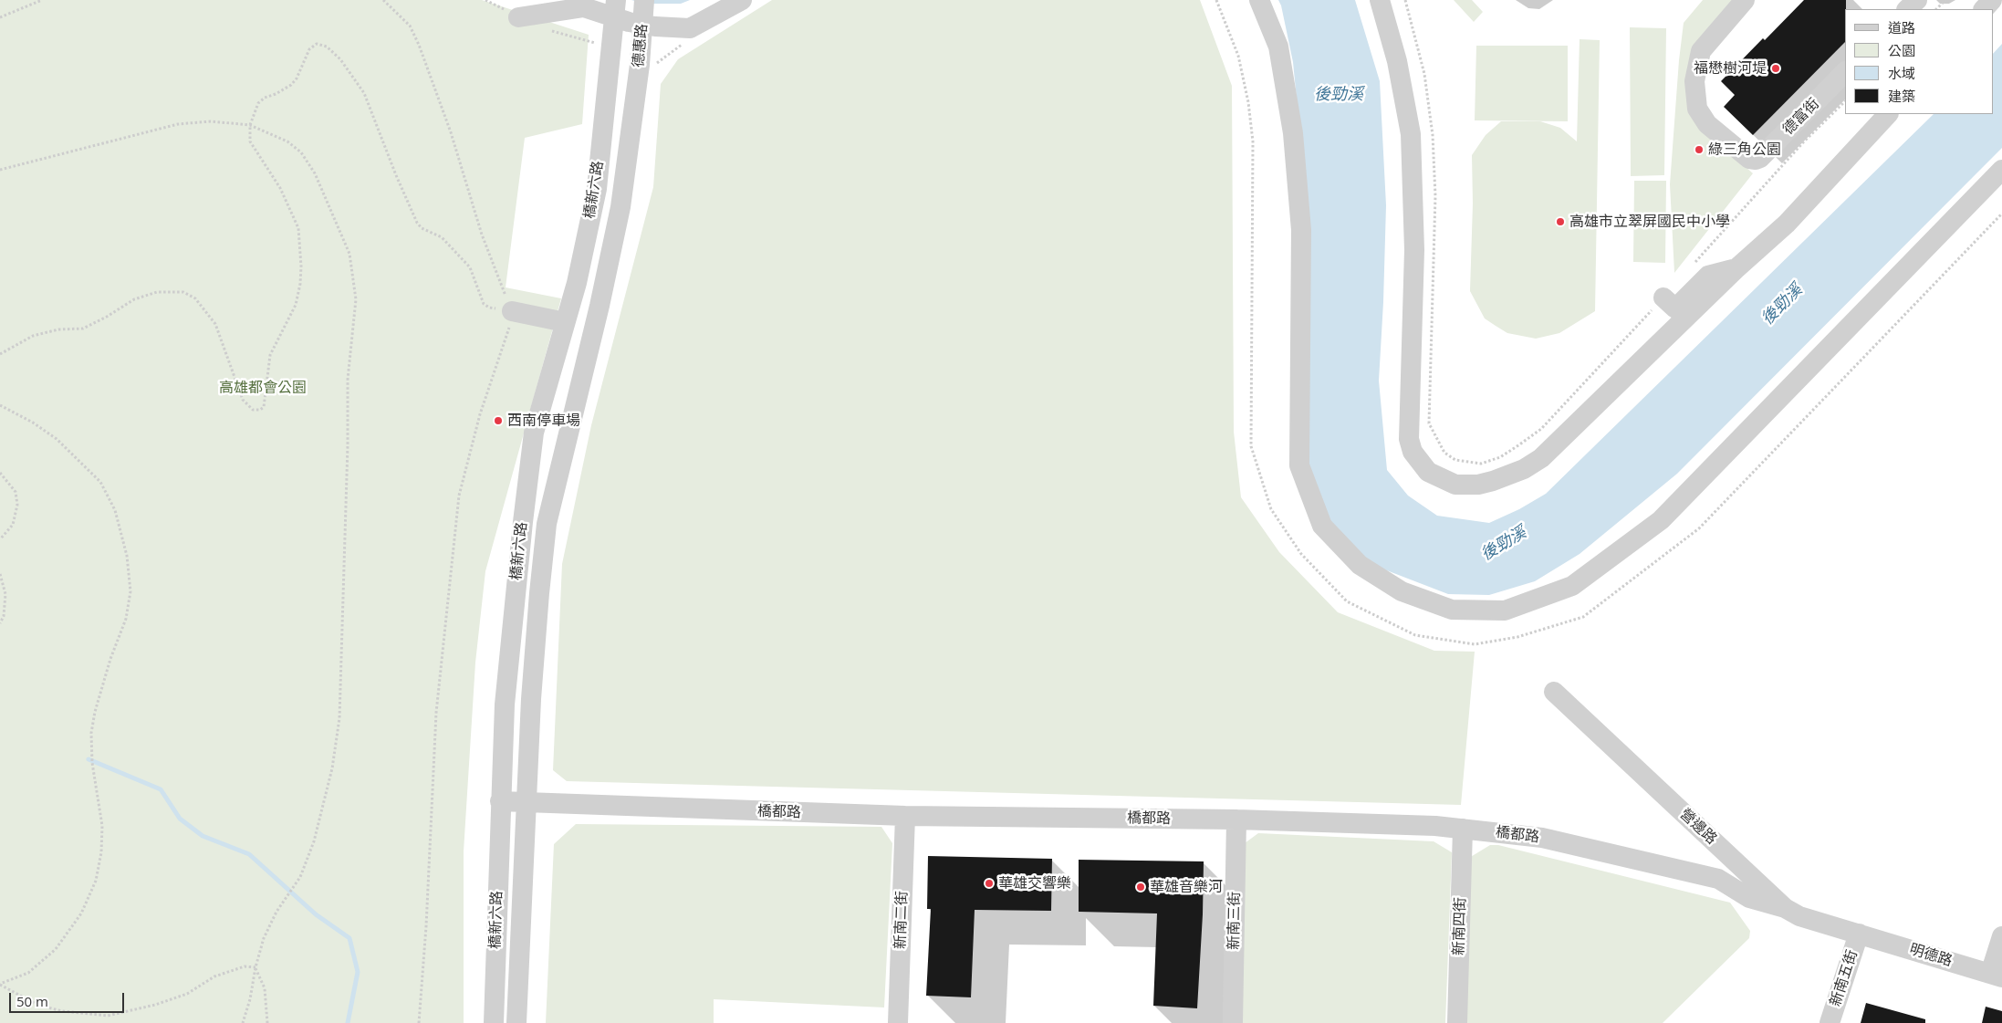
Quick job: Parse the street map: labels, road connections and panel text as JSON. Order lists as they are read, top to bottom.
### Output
{
  "streets": {
    "street": [
      "德惠路",
      "德富街",
      "橋新六路",
      "橋都路",
      "營邊路",
      "新南二街",
      "新南三街",
      "新南四街",
      "明德路",
      "新南五街"
    ]
  },
  "crossings": [
    ["德惠路", "橋新六路"],
    ["橋新六路", "橋都路"],
    ["橋都路", "營邊路"],
    ["橋都路", "新南二街"],
    ["橋都路", "新南三街"],
    ["橋都路", "新南四街"],
    ["營邊路", "明德路"],
    ["營邊路", "新南五街"],
    ["明德路", "新南五街"]
  ],
  "water": ["後勁溪"],
  "parks": ["高雄都會公園"],
  "places": [
    "福懋樹河堤",
    "綠三角公園",
    "高雄市立翠屏國民中小學",
    "西南停車場",
    "華雄交響樂",
    "華雄音樂河"
  ],
  "legend": [
    "道路",
    "公園",
    "水域",
    "建築"
  ],
  "scale_bar": "50 m"
}
